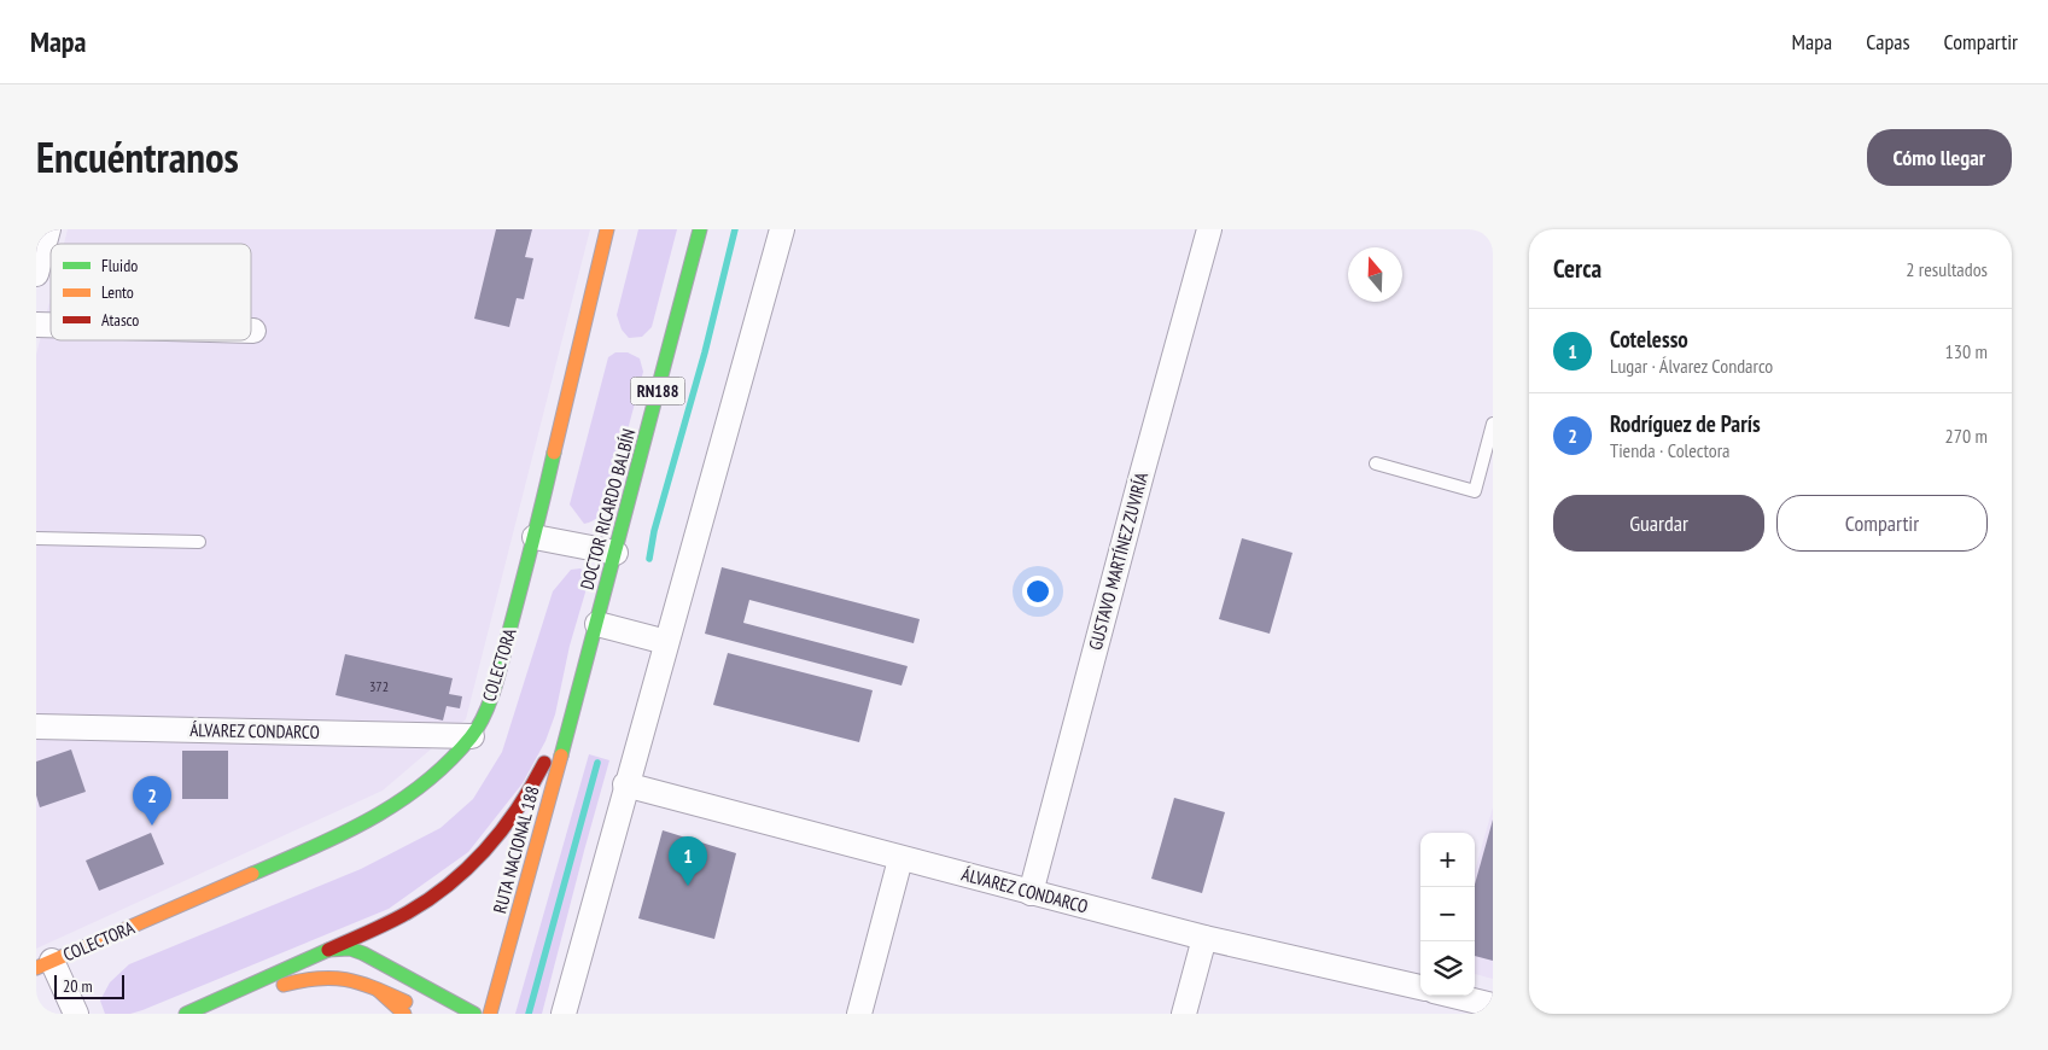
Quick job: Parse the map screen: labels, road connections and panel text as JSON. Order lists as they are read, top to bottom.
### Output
{
  "streets": {
    "main road": [
      "RN188",
      "DOCTOR RICARDO BALBÍN",
      "COLECTORA",
      "RUTA NACIONAL 188"
    ],
    "street": ["GUSTAVO MARTÍNEZ ZUVIRÍA", "ÁLVAREZ CONDARCO"]
  },
  "crossings": [
    ["DOCTOR RICARDO BALBÍN", "RUTA NACIONAL 188"],
    ["GUSTAVO MARTÍNEZ ZUVIRÍA", "ÁLVAREZ CONDARCO"],
    ["COLECTORA", "ÁLVAREZ CONDARCO"]
  ],
  "house_numbers": ["372"],
  "legend": ["Fluido", "Lento", "Atasco"],
  "scale_bar": "20 m",
  "north": "top",
  "page": {
    "header": "Mapa",
    "nav": ["Mapa", "Capas", "Compartir"],
    "title": "Encuéntranos",
    "buttons": [
      "Cómo llegar",
      ["Guardar", "Compartir"]
    ],
    "heading": ["Cerca", "2 resultados"],
    "list": [
      {
        "mark": "1",
        "name": "Cotelesso",
        "note": "Lugar · Álvarez Condarco",
        "value": "130 m"
      },
      {
        "mark": "2",
        "name": "Rodríguez de París",
        "note": "Tienda · Colectora",
        "value": "270 m"
      }
    ],
    "pins": ["2", "1"],
    "map_buttons": ["+", "−"],
    "scale": "20 m"
  }
}
